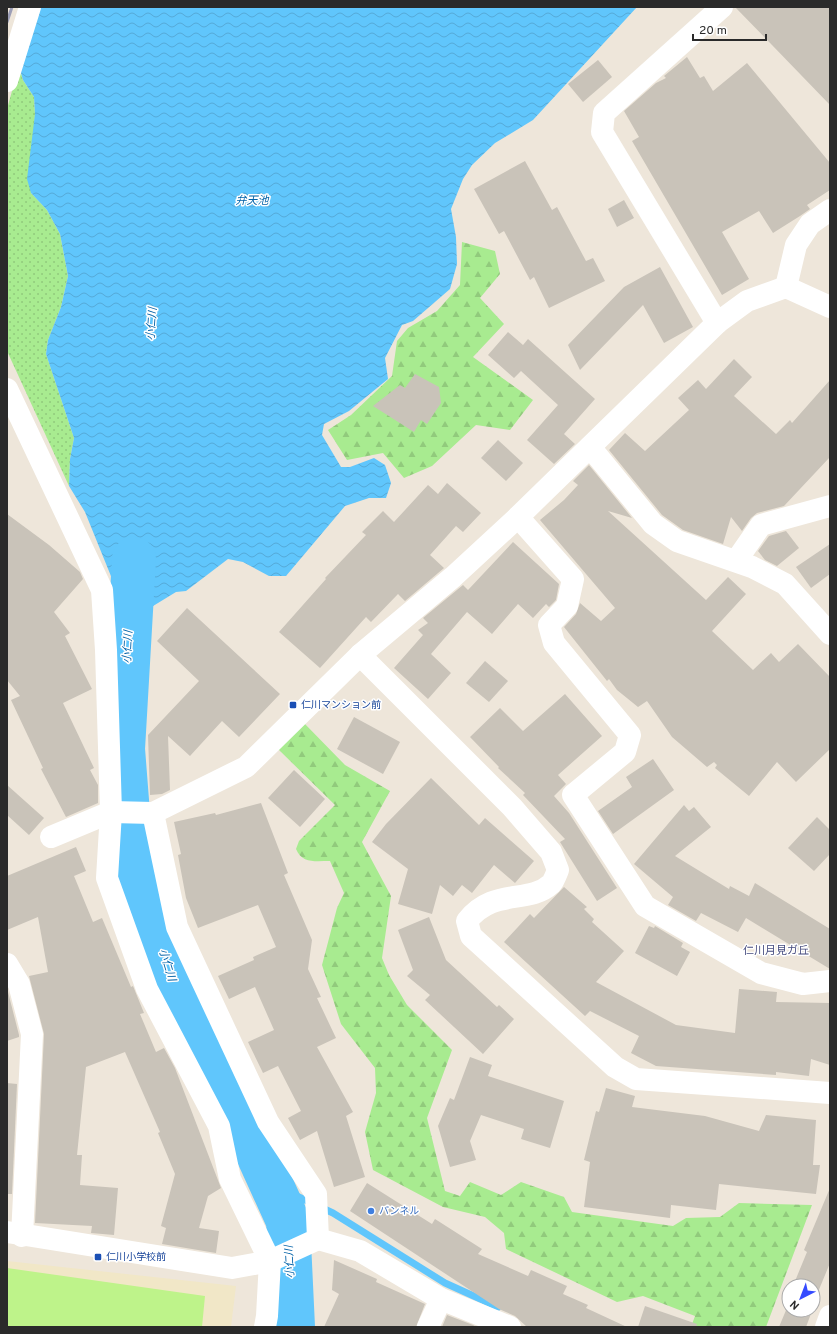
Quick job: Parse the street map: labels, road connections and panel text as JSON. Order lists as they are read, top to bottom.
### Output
{
  "districts": ["仁川月見ガ丘"],
  "water": ["弁天池", "小仁川"],
  "places": {
    "transit": ["仁川マンション前", "仁川小学校前"],
    "other": ["パンネル"]
  },
  "scale_bar": "20 m",
  "north": "bottom left"
}
